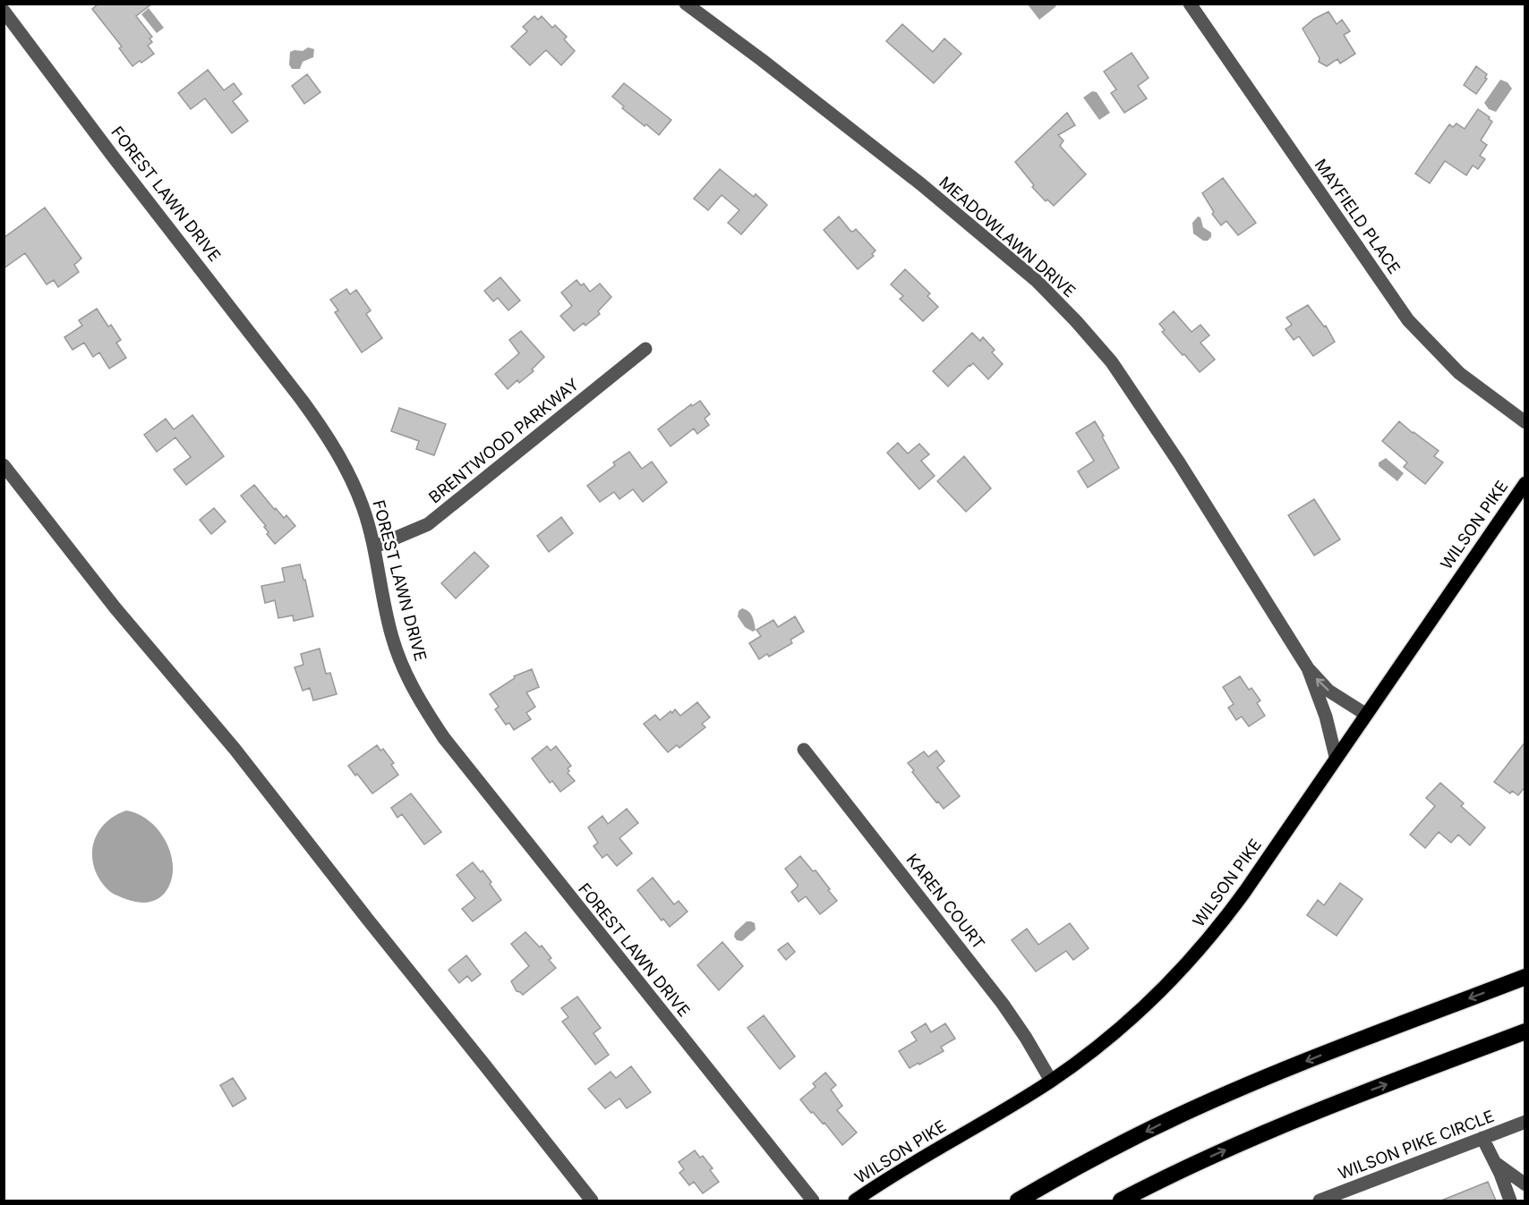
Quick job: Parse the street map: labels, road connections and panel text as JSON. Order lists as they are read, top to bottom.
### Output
{
  "streets": {
    "main road": ["WILSON PIKE"],
    "street": [
      "FOREST LAWN DRIVE",
      "MAYFIELD PLACE",
      "MEADOWLAWN DRIVE",
      "BRENTWOOD PARKWAY",
      "KAREN COURT",
      "WILSON PIKE CIRCLE"
    ]
  },
  "crossings": [
    ["FOREST LAWN DRIVE", "BRENTWOOD PARKWAY"],
    ["MEADOWLAWN DRIVE", "WILSON PIKE"],
    ["WILSON PIKE", "KAREN COURT"]
  ]
}
